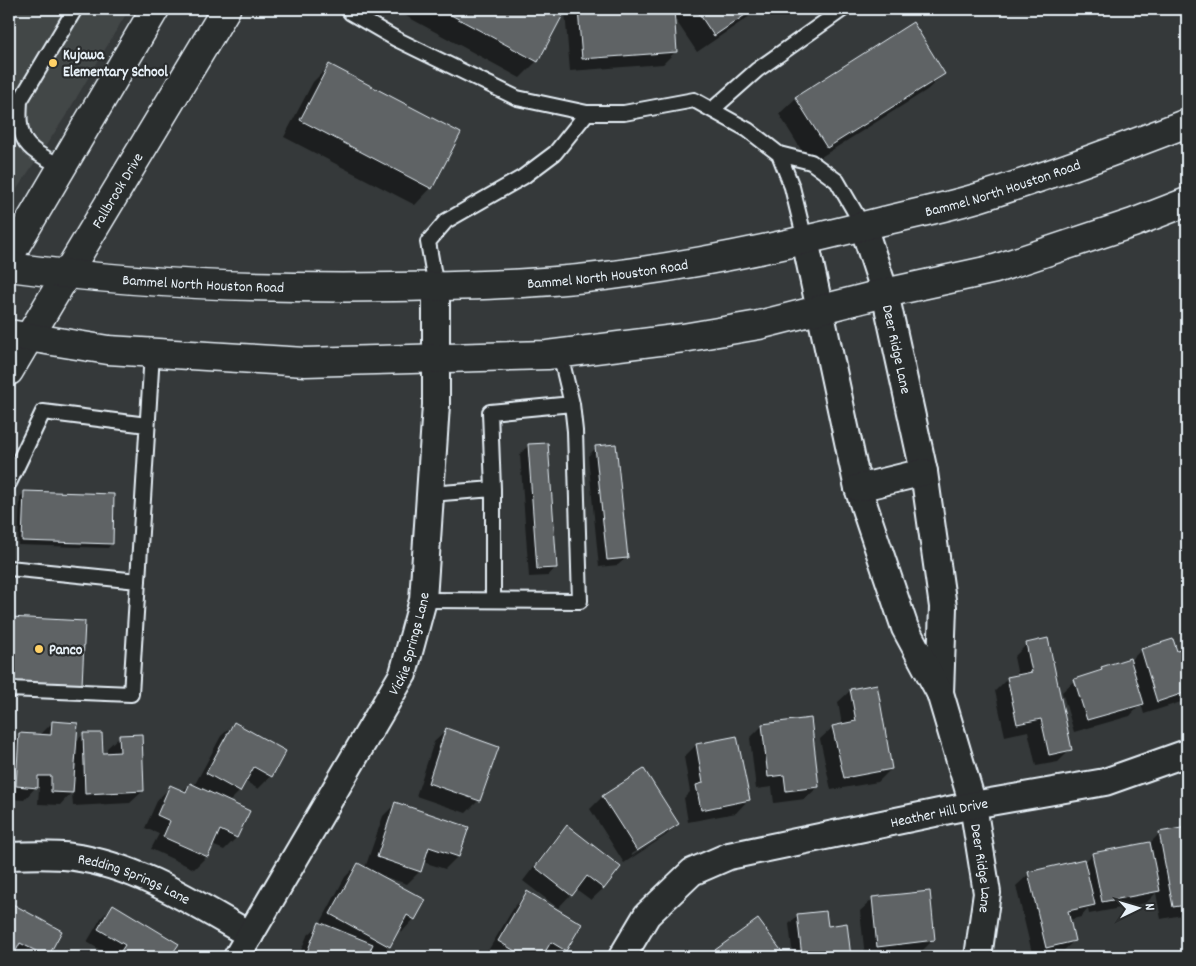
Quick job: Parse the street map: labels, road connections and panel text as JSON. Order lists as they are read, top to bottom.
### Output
{
  "streets": {
    "main road": ["Bammel North Houston Road", "Fallbrook Drive"],
    "street": [
      "Deer Ridge Lane",
      "Vickie Springs Lane",
      "Heather Hill Drive",
      "Redding Springs Lane"
    ]
  },
  "crossings": [
    ["Bammel North Houston Road", "Fallbrook Drive"],
    ["Bammel North Houston Road", "Deer Ridge Lane"],
    ["Bammel North Houston Road", "Vickie Springs Lane"],
    ["Deer Ridge Lane", "Heather Hill Drive"],
    ["Vickie Springs Lane", "Redding Springs Lane"]
  ],
  "places": ["Kujawa Elementary School", "Panco"],
  "north": "right"
}
